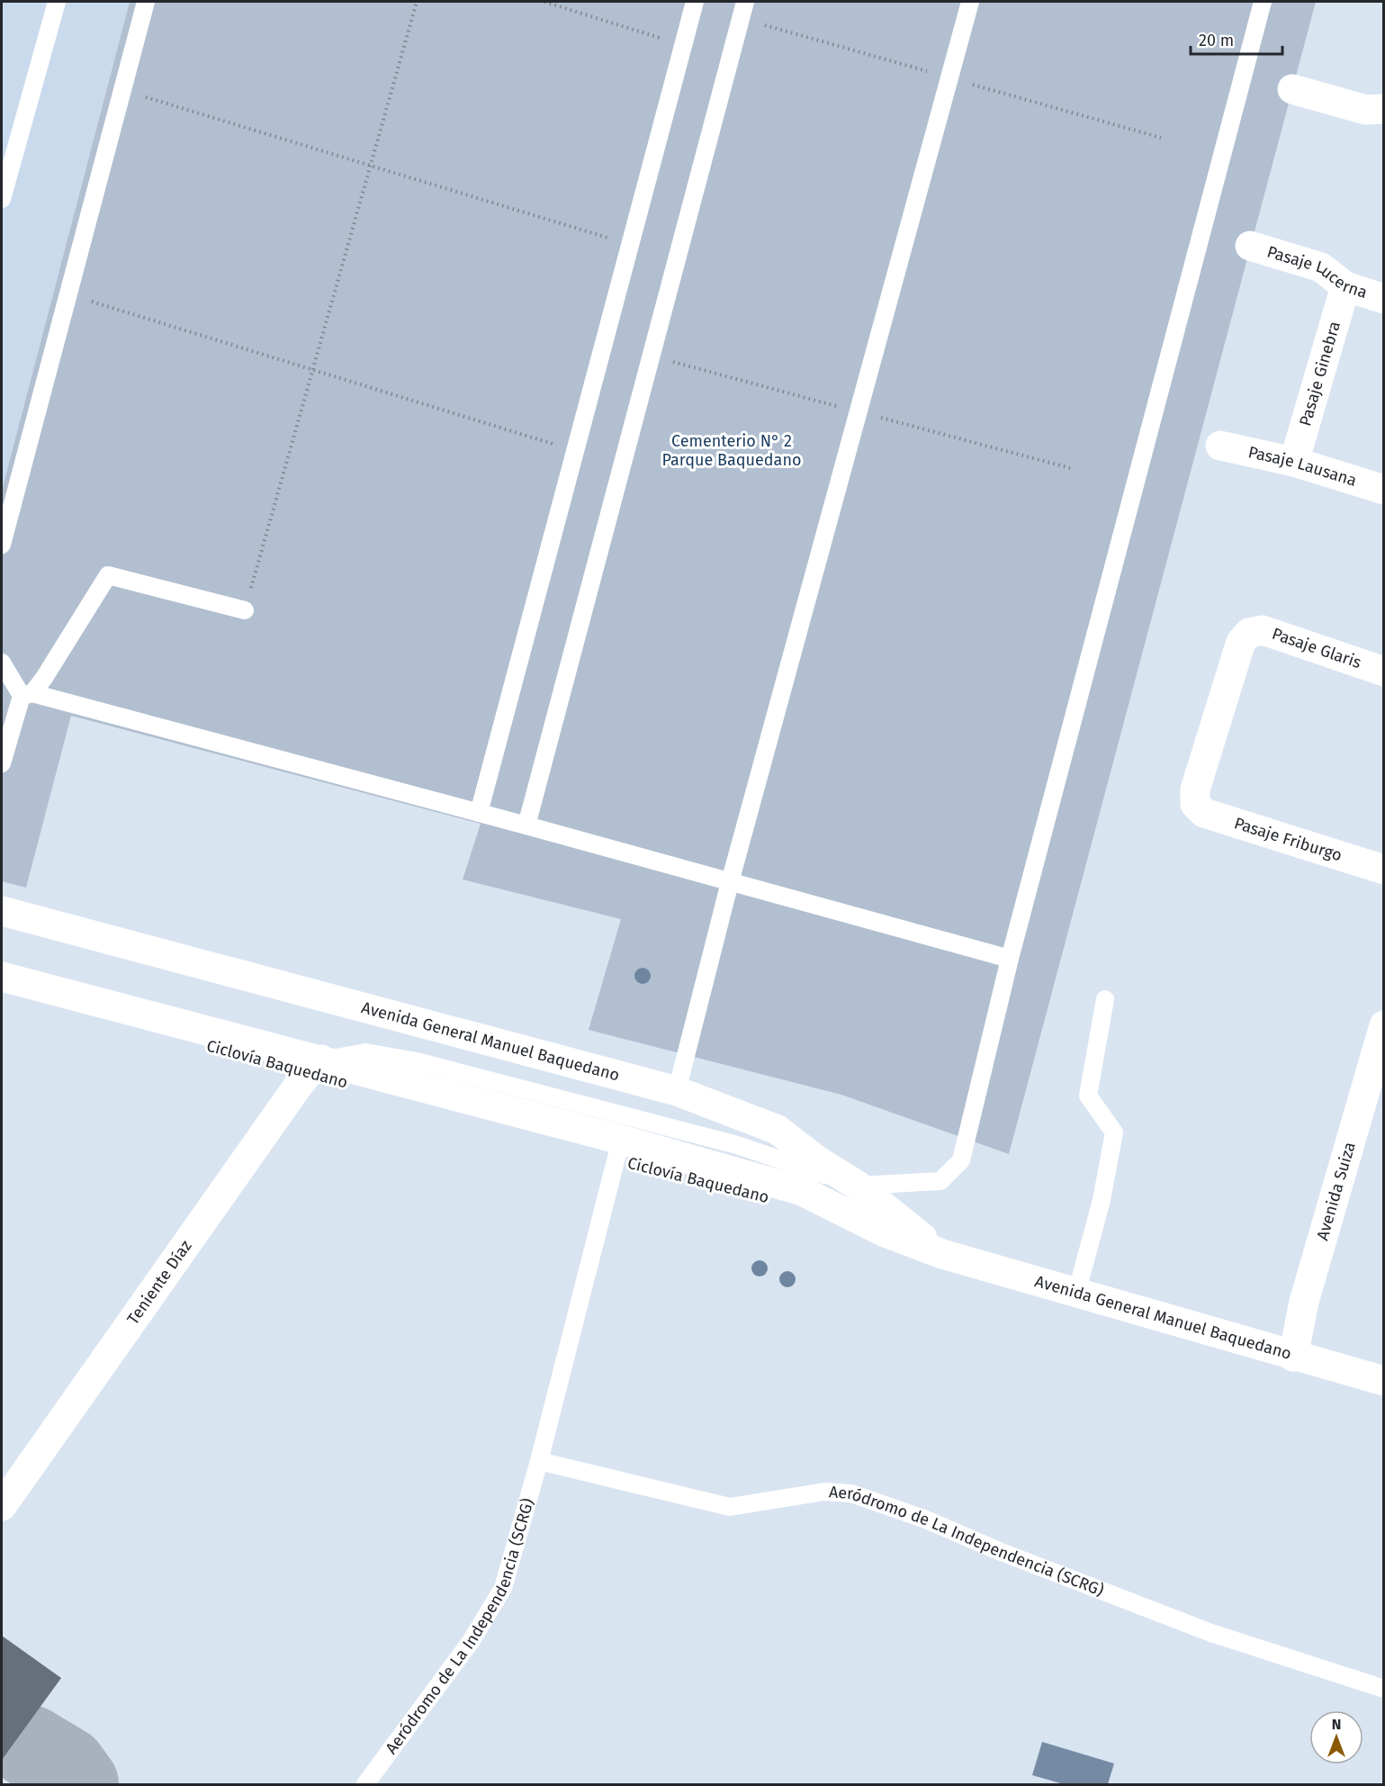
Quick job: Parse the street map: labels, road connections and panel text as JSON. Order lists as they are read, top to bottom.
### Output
{
  "streets": {
    "main road": [
      "Pasaje Lucerna",
      "Pasaje Ginebra",
      "Pasaje Lausana",
      "Pasaje Glaris",
      "Pasaje Friburgo",
      "Avenida General Manuel Baquedano",
      "Avenida Suiza",
      "Teniente Díaz"
    ],
    "lane": ["Aeródromo de La Independencia (SCRG)"]
  },
  "crossings": [
    ["Pasaje Lucerna", "Pasaje Ginebra"],
    ["Pasaje Ginebra", "Pasaje Lausana"],
    ["Pasaje Glaris", "Pasaje Friburgo"],
    ["Avenida General Manuel Baquedano", "Avenida Suiza"],
    ["Avenida General Manuel Baquedano", "Teniente Díaz"],
    ["Avenida General Manuel Baquedano", "Aeródromo de La Independencia (SCRG)"]
  ],
  "parks": ["Cementerio N° 2 Parque Baquedano"],
  "scale_bar": "20 m",
  "north": "top"
}
